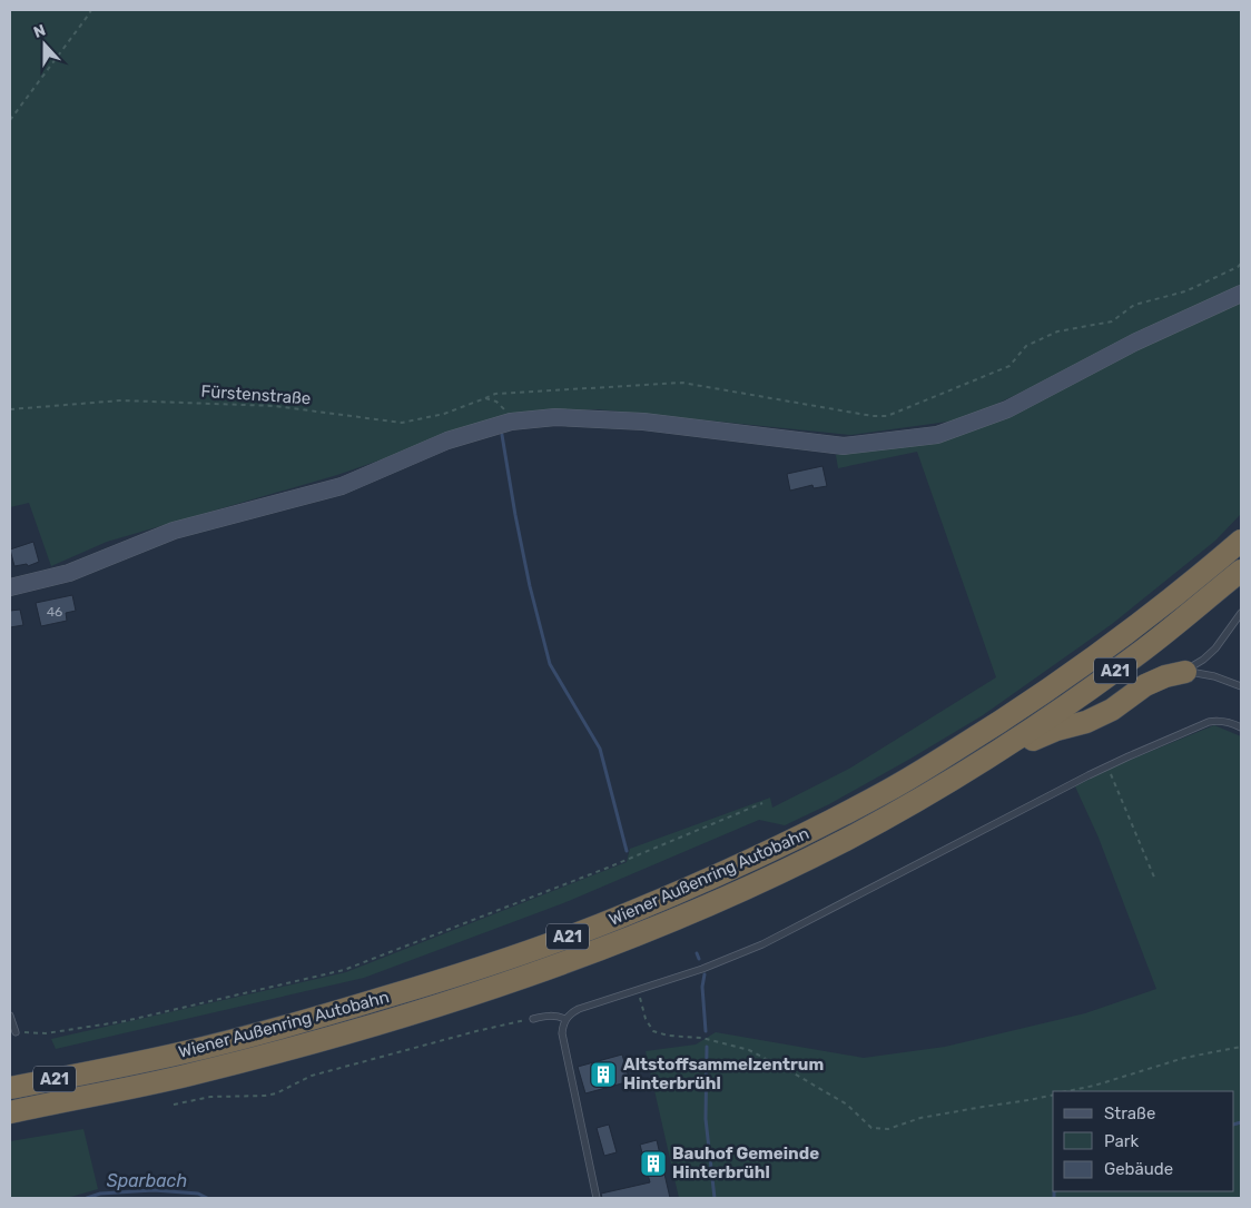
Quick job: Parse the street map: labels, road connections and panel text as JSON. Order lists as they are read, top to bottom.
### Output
{
  "streets": {
    "highway": ["A21", "Wiener Außenring Autobahn"],
    "path": ["Fürstenstraße"]
  },
  "water": ["Sparbach"],
  "places": {
    "building": ["Altstoffsammelzentrum Hinterbrühl", "Bauhof Gemeinde Hinterbrühl"]
  },
  "house_numbers": ["46"],
  "legend": ["Straße", "Park", "Gebäude"],
  "north": "top"
}
